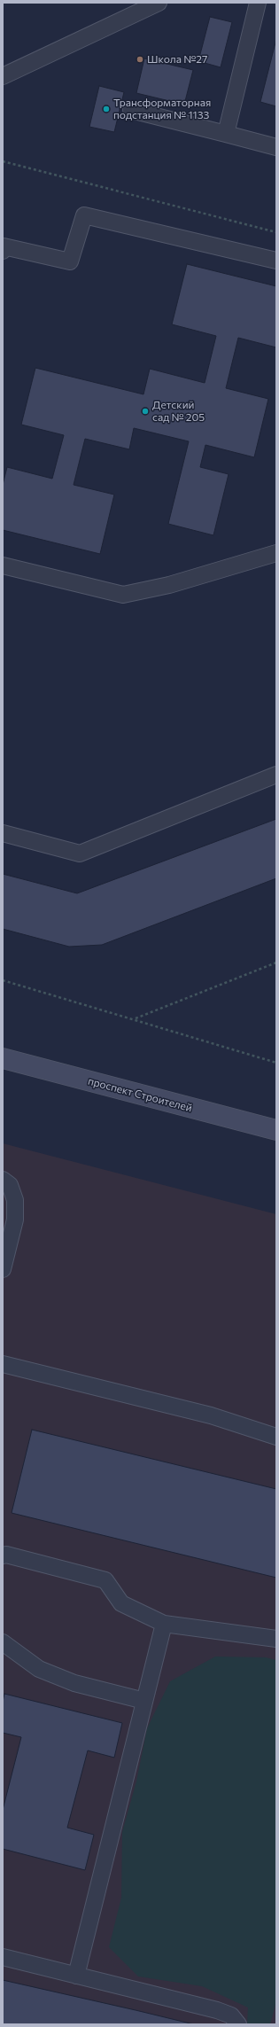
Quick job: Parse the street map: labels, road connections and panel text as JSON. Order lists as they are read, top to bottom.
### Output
{
  "streets": {
    "main road": ["проспект Строителей"]
  },
  "places": ["Школа №27", "Трансформаторная подстанция № 1133", "Детский сад № 205"]
}
